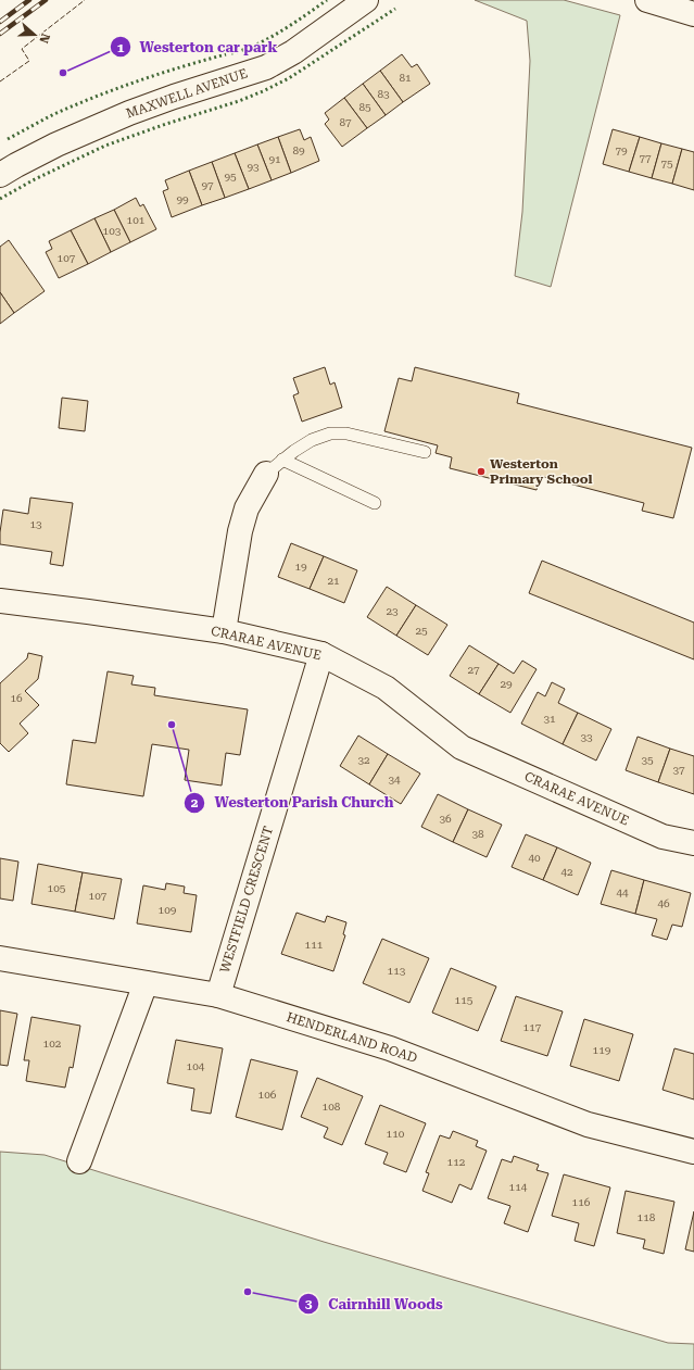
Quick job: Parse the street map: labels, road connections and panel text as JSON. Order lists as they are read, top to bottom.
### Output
{
  "streets": {
    "street": [
      "MAXWELL AVENUE",
      "CRARAE AVENUE",
      "WESTFIELD CRESCENT",
      "HENDERLAND ROAD"
    ]
  },
  "crossings": [
    ["CRARAE AVENUE", "WESTFIELD CRESCENT"],
    ["WESTFIELD CRESCENT", "HENDERLAND ROAD"]
  ],
  "places": [
    "Westerton car park",
    "Westerton Primary School",
    "Westerton Parish Church",
    "Cairnhill Woods"
  ],
  "house_numbers": [
    "81",
    "83",
    "85",
    "87",
    "89",
    "79",
    "77",
    "91",
    "75",
    "93",
    "95",
    "97",
    "99",
    "101",
    "103",
    "107",
    "13",
    "19",
    "21",
    "23",
    "25",
    "27",
    "29",
    "16",
    "31",
    "33",
    "32",
    "35",
    "37",
    "34",
    "36",
    "38",
    "40",
    "42",
    "105",
    "44",
    "107",
    "46",
    "109",
    "111",
    "113",
    "115",
    "117",
    "102",
    "119",
    "104",
    "106",
    "108",
    "110",
    "112",
    "114",
    "116",
    "118"
  ],
  "north": "right"
}
